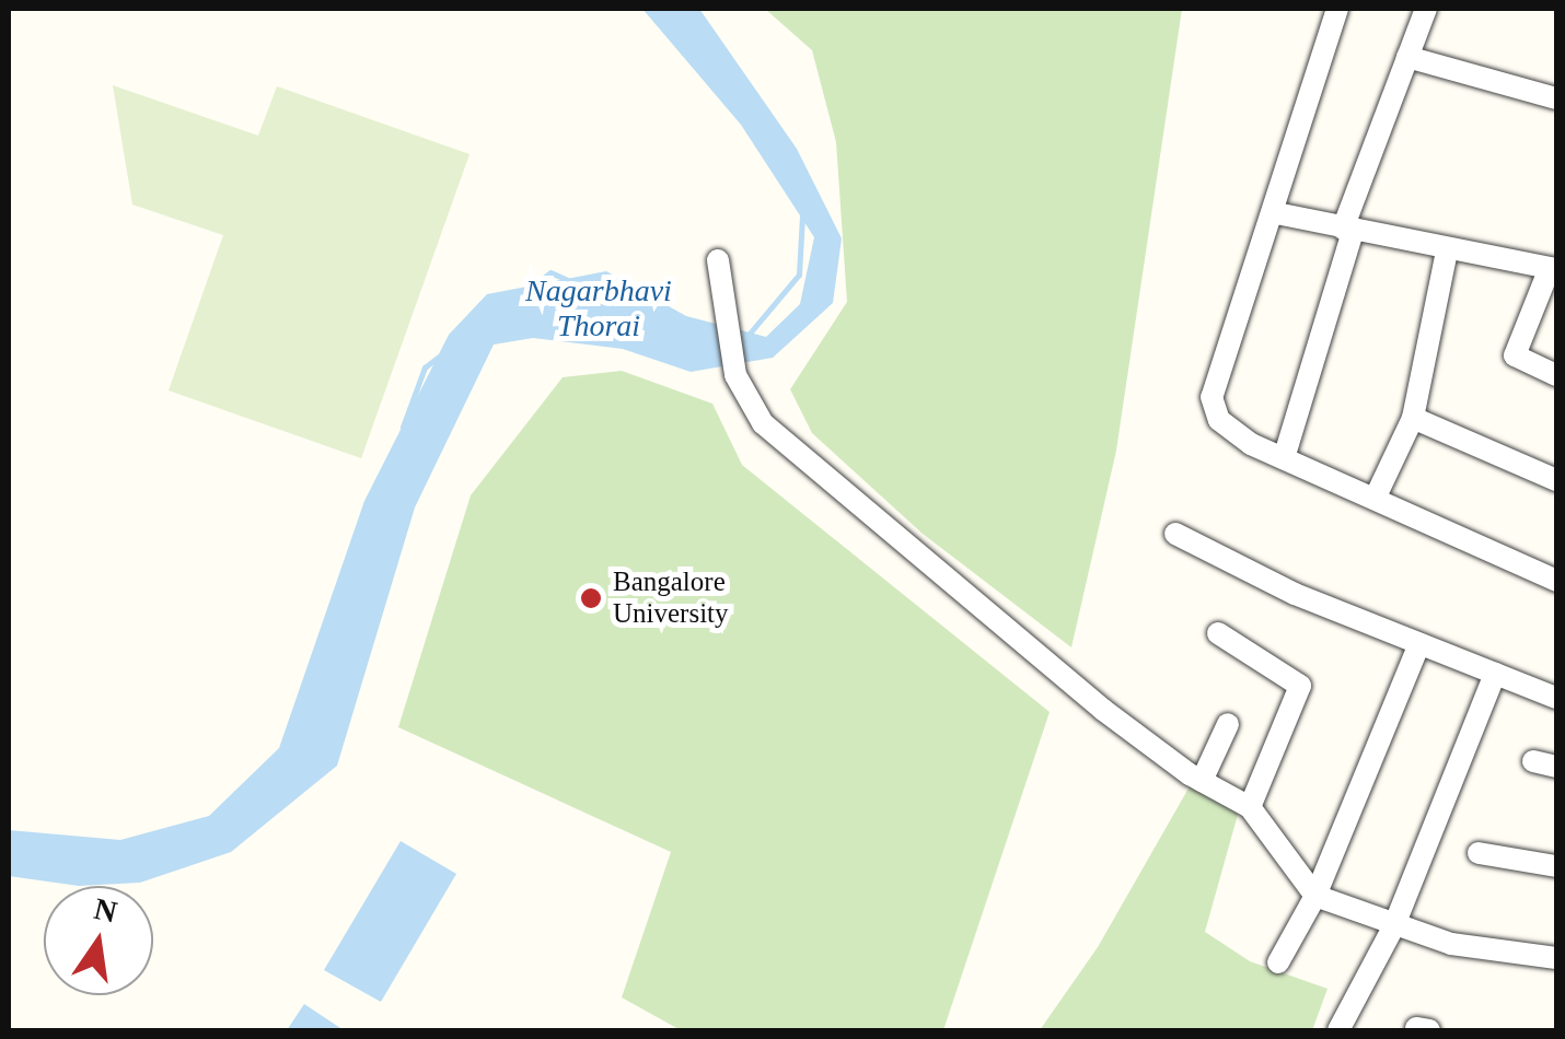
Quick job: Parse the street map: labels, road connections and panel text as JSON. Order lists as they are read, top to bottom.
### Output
{
  "water": ["Nagarbhavi Thorai"],
  "places": ["Bangalore University"],
  "north": "top"
}
